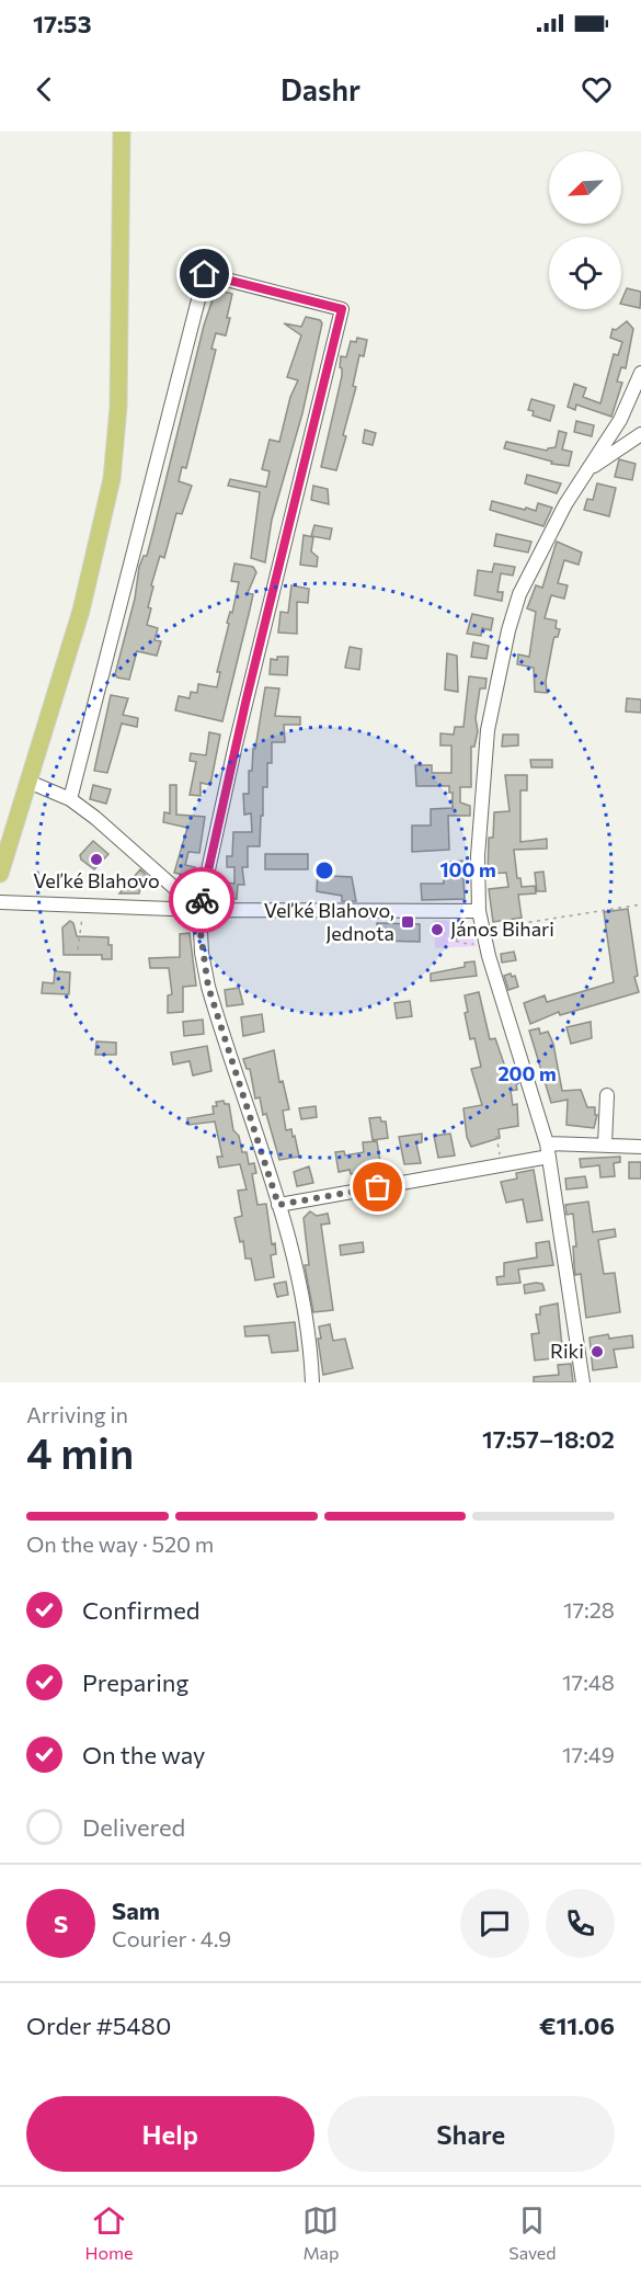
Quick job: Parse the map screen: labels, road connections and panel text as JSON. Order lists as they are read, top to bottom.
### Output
{
  "places": {
    "other": ["Veľké Blahovo", "János Bihari", "Riki"],
    "transit": ["Veľké Blahovo, Jednota"]
  },
  "north": "bottom left",
  "page": {
    "status": "17:53",
    "header": "Dashr",
    "heading": ["4 min", "Arriving in", "17:57–18:02"],
    "panel": [
      "Sam",
      "Courier · 4.9",
      "Order #5480",
      "€11.06"
    ],
    "bar": "On the way · 520 m",
    "list": [
      ["Confirmed", "17:28"],
      ["Preparing", "17:48"],
      ["On the way", "17:49"],
      "Delivered"
    ],
    "round": "S",
    "buttons": ["Help", "Share"],
    "tabs": ["Home", "Map", "Saved"]
  },
  "rings": ["100 m", "200 m"]
}
